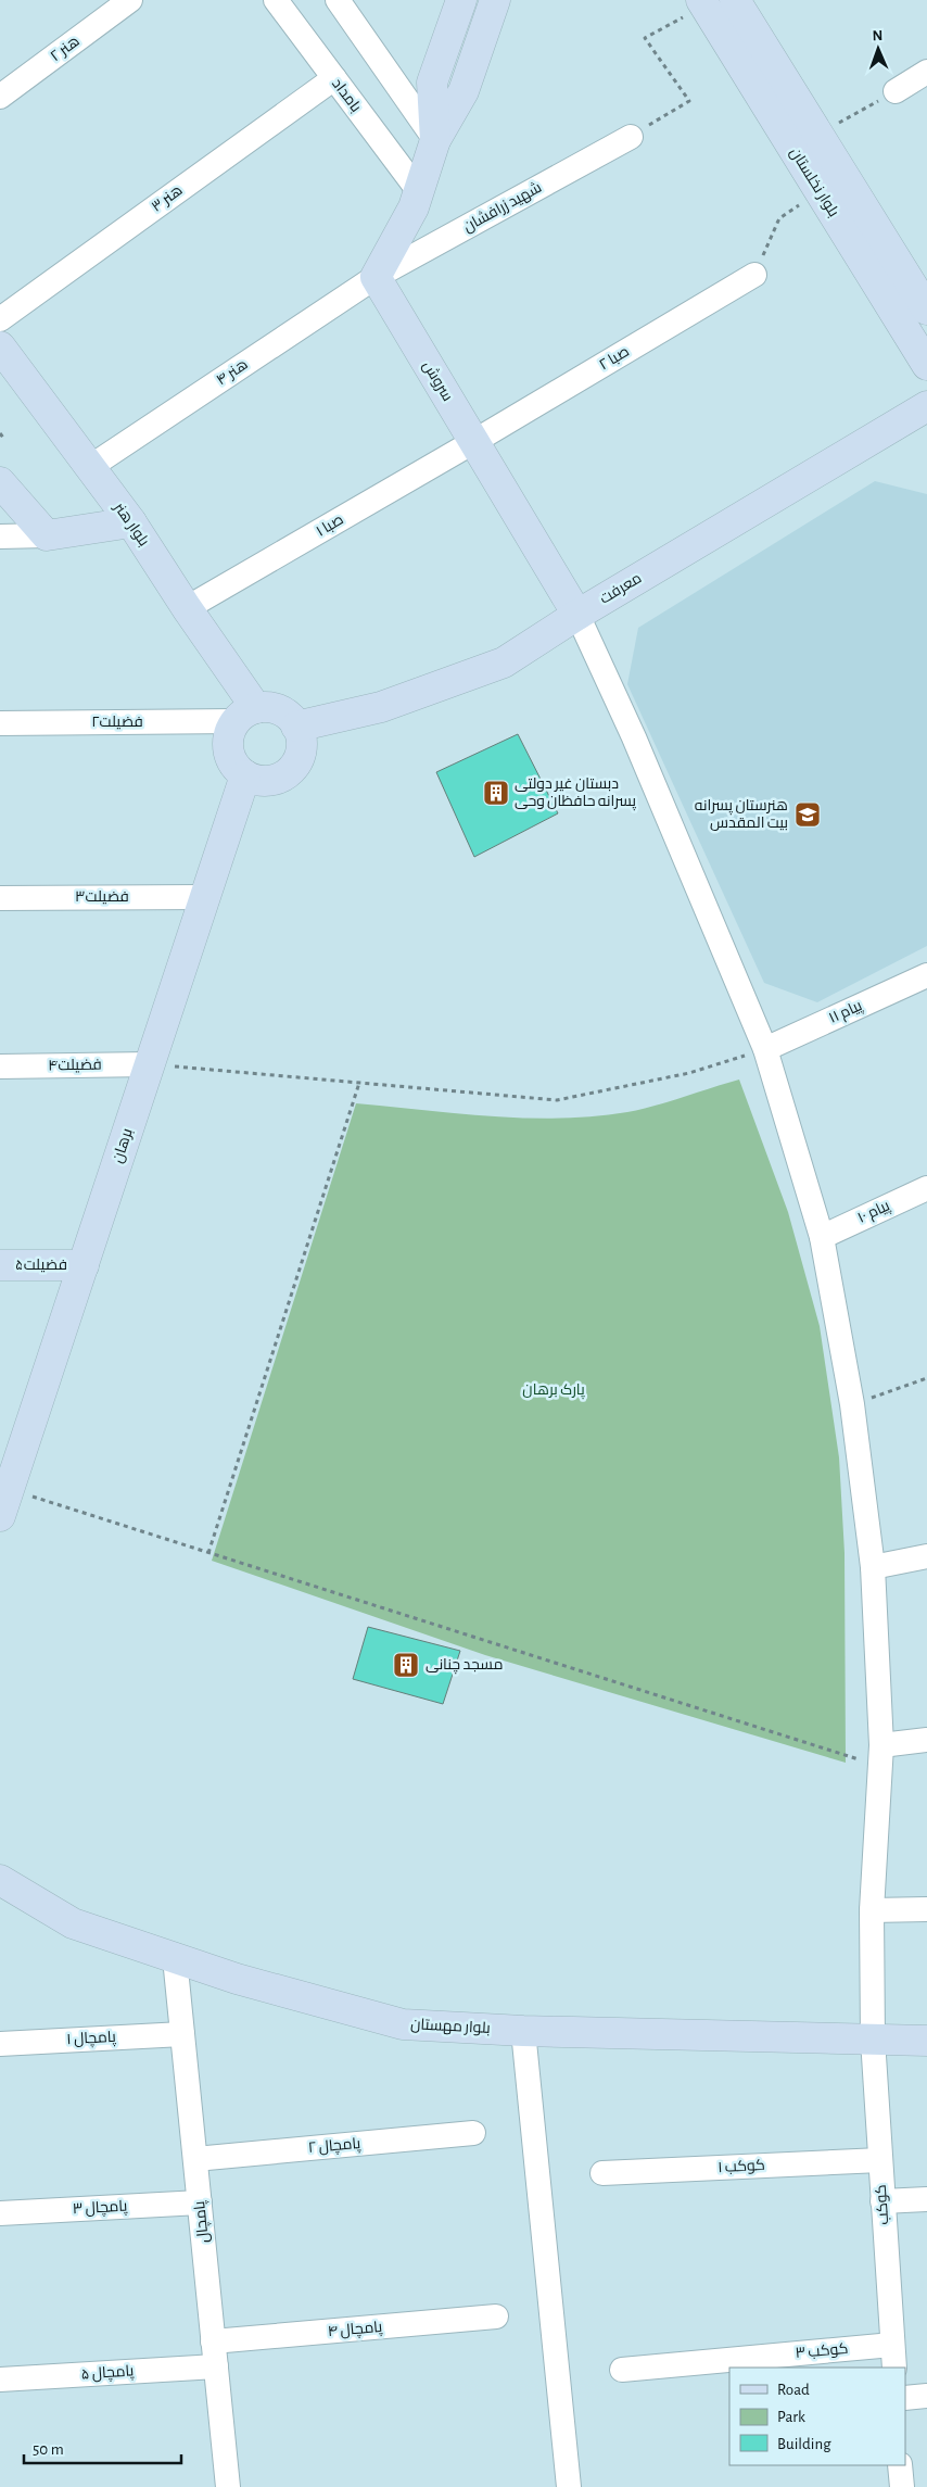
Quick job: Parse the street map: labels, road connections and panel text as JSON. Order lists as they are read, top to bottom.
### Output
{
  "streets": {
    "street": [
      "هنر ۲",
      "بامداد",
      "بلوار نخلستان",
      "هنر ۳",
      "شهید زرافشان",
      "صبا ۲",
      "هنر ۴",
      "سروش",
      "بلوار هنر",
      "صبا ۱",
      "معرفت",
      "فضیلت۲",
      "فضیلت۳",
      "پیام ۱۱",
      "فضیلت۴",
      "برهان",
      "پیام ۱۰",
      "فضیلت۵",
      "بلوار مهستان",
      "پامچال ۱",
      "پامچال ۲",
      "کوکب ۱",
      "کوکب",
      "پامچال ۳",
      "پامچال",
      "پامچال ۴",
      "کوکب ۳",
      "پامچال ۵"
    ]
  },
  "crossings": [
    ["بامداد", "هنر ۳"],
    ["شهید زرافشان", "هنر ۴"],
    ["شهید زرافشان", "سروش"],
    ["صبا ۲", "سروش"],
    ["صبا ۲", "صبا ۱"],
    ["هنر ۴", "سروش"],
    ["هنر ۴", "بلوار هنر"],
    ["سروش", "صبا ۱"],
    ["سروش", "معرفت"],
    ["سروش", "کوکب"],
    ["بلوار هنر", "صبا ۱"],
    ["بلوار هنر", "معرفت"],
    ["بلوار هنر", "فضیلت۲"],
    ["بلوار هنر", "برهان"],
    ["معرفت", "فضیلت۲"],
    ["معرفت", "برهان"],
    ["معرفت", "کوکب"],
    ["فضیلت۲", "برهان"],
    ["فضیلت۳", "برهان"],
    ["پیام ۱۱", "کوکب"],
    ["فضیلت۴", "برهان"],
    ["برهان", "فضیلت۵"],
    ["پیام ۱۰", "کوکب"],
    ["بلوار مهستان", "کوکب"],
    ["بلوار مهستان", "پامچال"],
    ["پامچال ۱", "پامچال"],
    ["پامچال ۲", "پامچال"],
    ["کوکب ۱", "کوکب"],
    ["کوکب", "کوکب ۳"],
    ["پامچال ۳", "پامچال"],
    ["پامچال", "پامچال ۴"],
    ["پامچال", "پامچال ۵"]
  ],
  "parks": ["پارک برهان"],
  "places": {
    "building": ["دبستان غیر دولتی پسرانه حافظان وحی", "مسجد چنانی"],
    "school or university": ["هنرستان پسرانه بیت المقدس"]
  },
  "legend": ["Road", "Park", "Building"],
  "scale_bar": "50 m",
  "north": "top"
}
